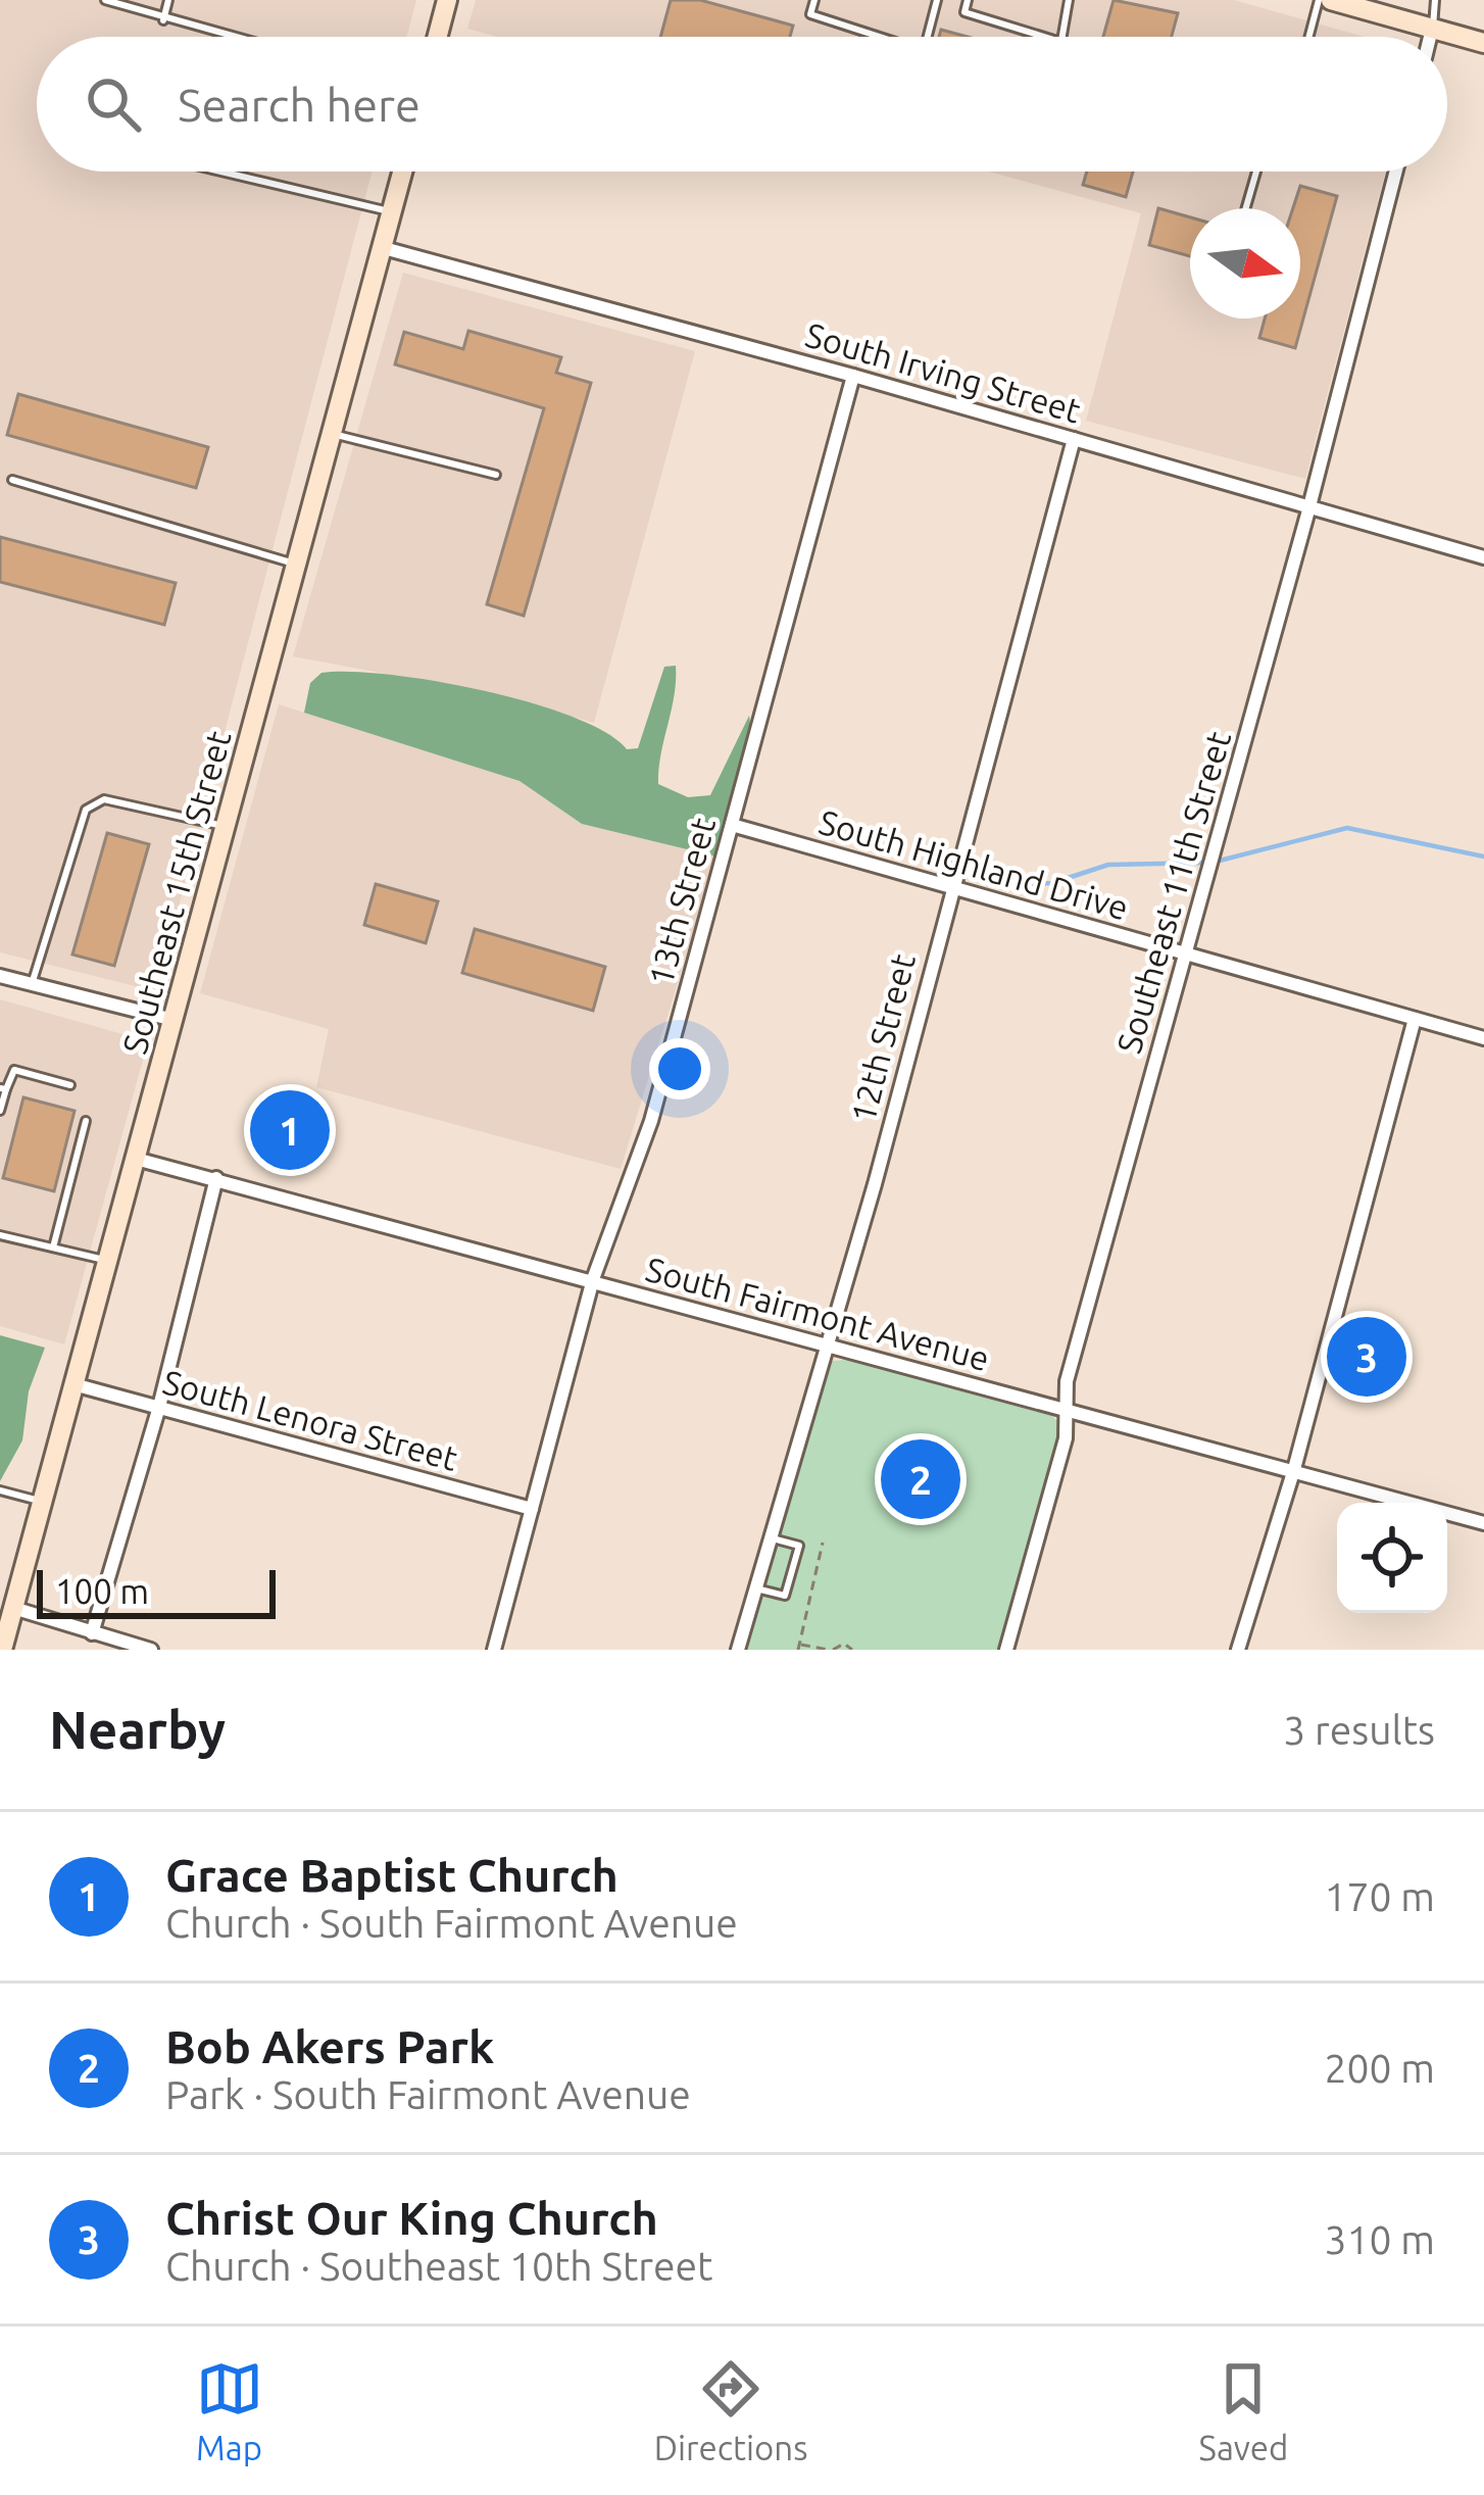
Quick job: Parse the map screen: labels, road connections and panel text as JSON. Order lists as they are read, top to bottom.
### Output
{
  "streets": {
    "main road": ["Southeast 15th Street"],
    "street": [
      "South Irving Street",
      "South Highland Drive",
      "Southeast 11th Street",
      "13th Street",
      "12th Street",
      "South Fairmont Avenue",
      "South Lenora Street"
    ]
  },
  "crossings": [
    ["South Irving Street", "Southeast 15th Street"],
    ["South Irving Street", "Southeast 11th Street"],
    ["South Irving Street", "13th Street"],
    ["South Irving Street", "12th Street"],
    ["South Highland Drive", "Southeast 11th Street"],
    ["South Highland Drive", "13th Street"],
    ["South Highland Drive", "12th Street"],
    ["Southeast 15th Street", "South Fairmont Avenue"],
    ["Southeast 15th Street", "South Lenora Street"],
    ["Southeast 11th Street", "South Fairmont Avenue"],
    ["13th Street", "South Fairmont Avenue"],
    ["13th Street", "South Lenora Street"],
    ["12th Street", "South Fairmont Avenue"]
  ],
  "scale_bar": "100 m",
  "north": "right",
  "page": {
    "search": "Search here",
    "pins": ["1", "3", "2"],
    "scale": "100 m",
    "heading": ["Nearby", "3 results"],
    "list": [
      {
        "mark": "1",
        "name": "Grace Baptist Church",
        "note": "Church · South Fairmont Avenue",
        "value": "170 m"
      },
      {
        "mark": "2",
        "name": "Bob Akers Park",
        "note": "Park · South Fairmont Avenue",
        "value": "200 m"
      },
      {
        "mark": "3",
        "name": "Christ Our King Church",
        "note": "Church · Southeast 10th Street",
        "value": "310 m"
      }
    ],
    "nav": ["Map", "Directions", "Saved"]
  }
}
